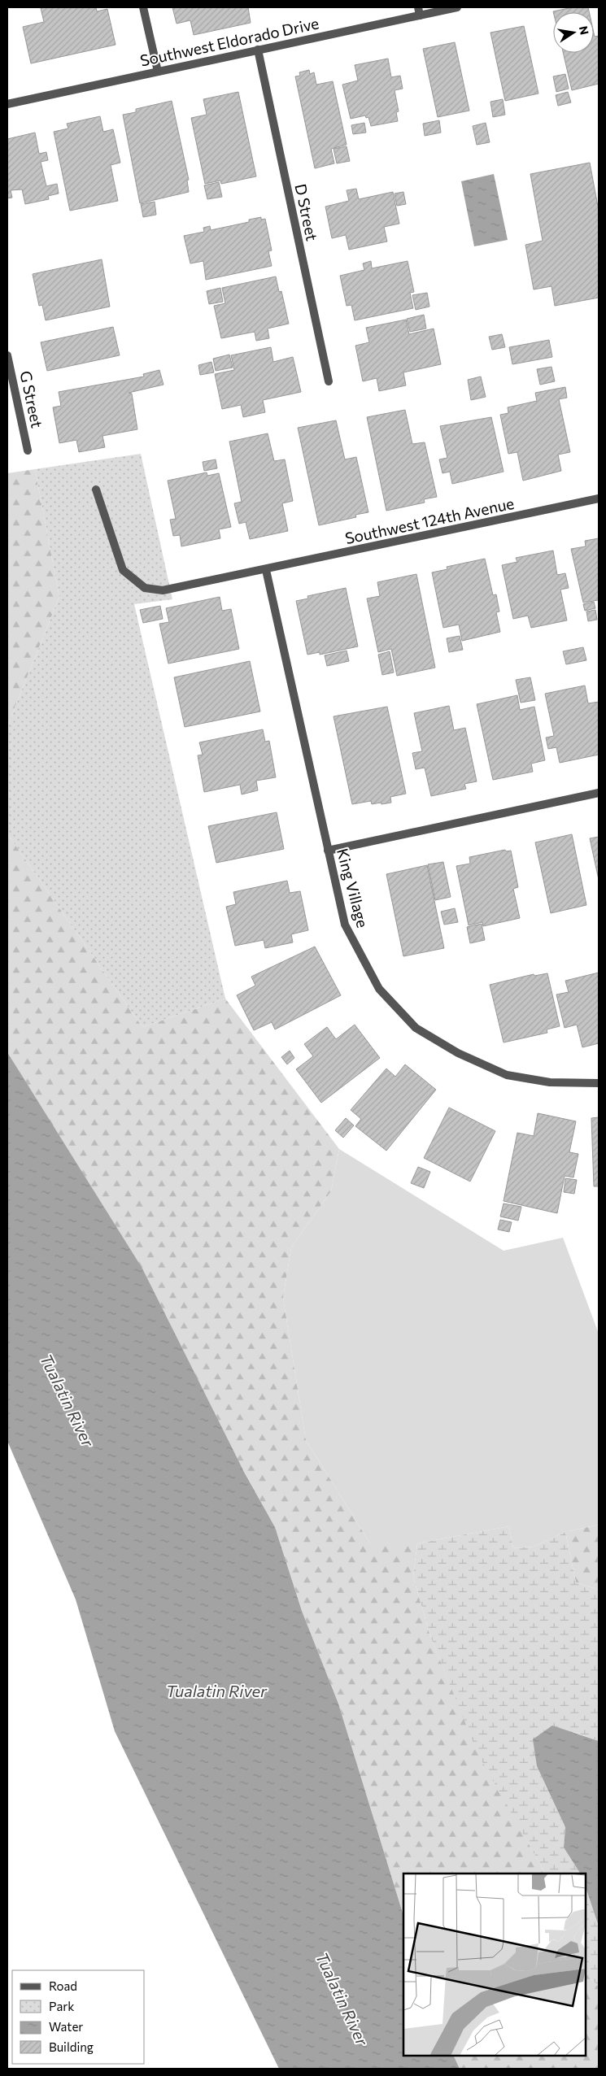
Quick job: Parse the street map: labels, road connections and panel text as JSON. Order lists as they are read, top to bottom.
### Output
{
  "streets": {
    "street": [
      "Southwest Eldorado Drive",
      "D Street",
      "G Street",
      "Southwest 124th Avenue",
      "King Village"
    ]
  },
  "crossings": [
    ["Southwest Eldorado Drive", "D Street"],
    ["Southwest 124th Avenue", "King Village"]
  ],
  "water": ["Tualatin River"],
  "legend": [
    "Road",
    "Park",
    "Water",
    "Building"
  ],
  "north": "right"
}
